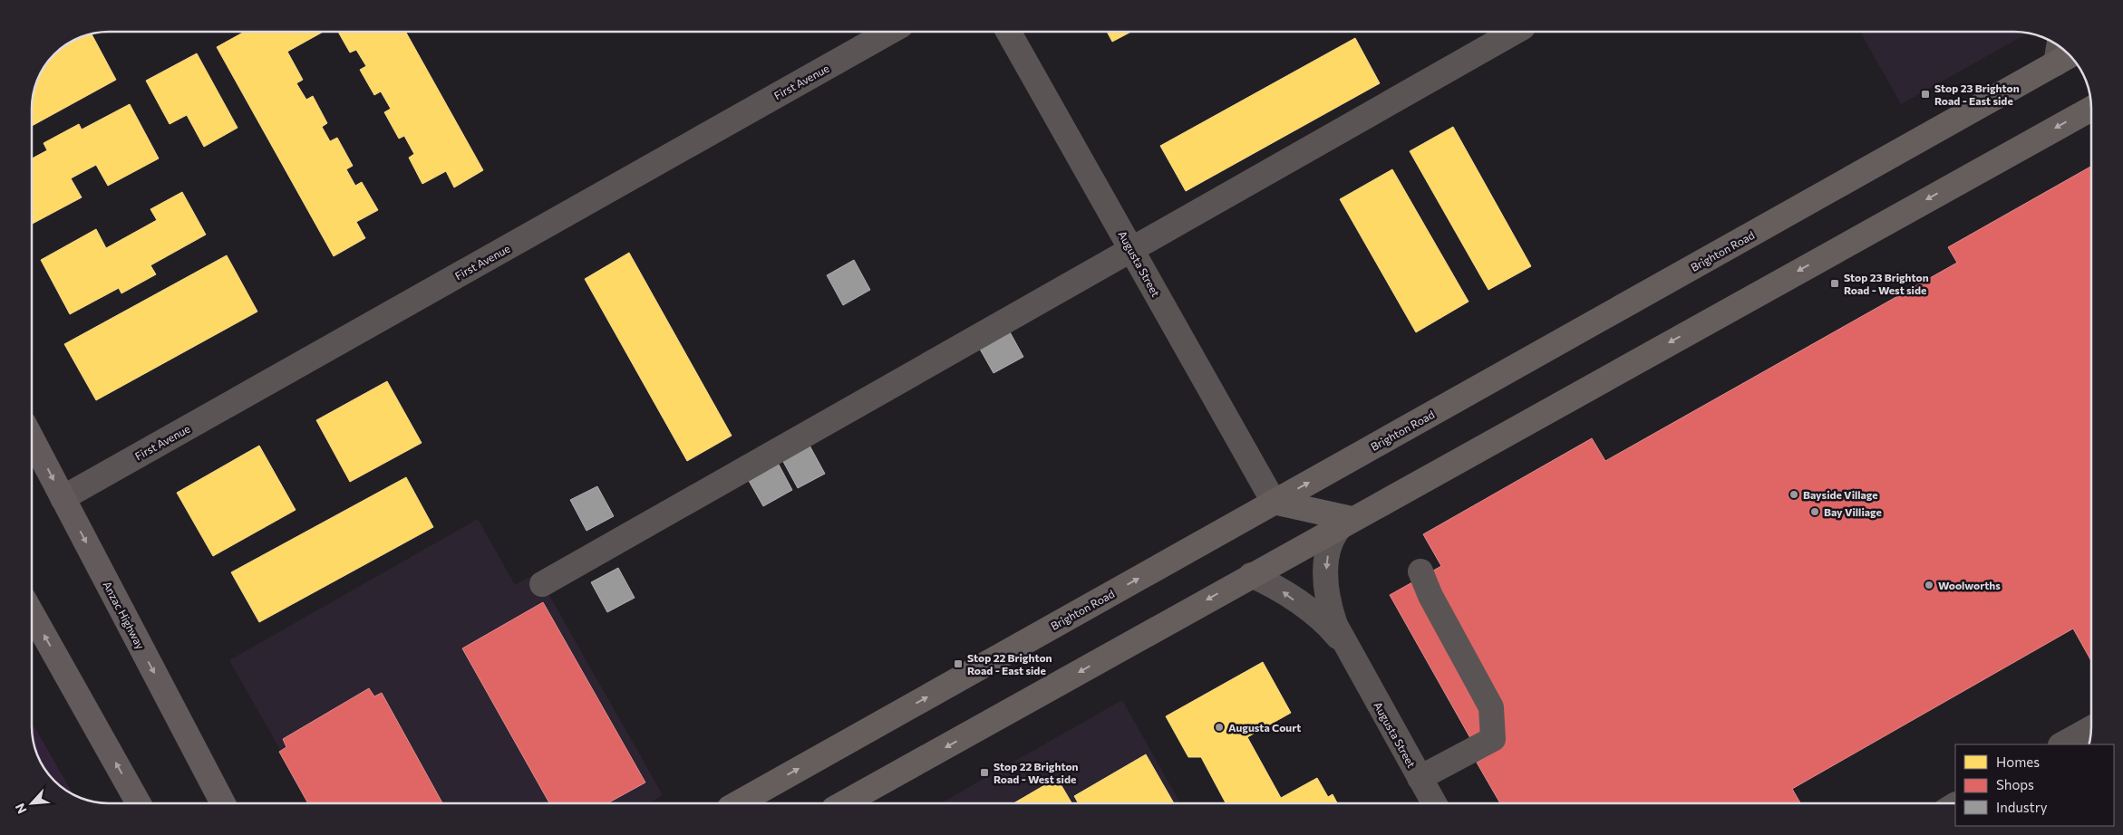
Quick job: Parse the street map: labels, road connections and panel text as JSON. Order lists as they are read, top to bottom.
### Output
{
  "streets": {
    "highway": ["Anzac Highway"],
    "main road": ["Brighton Road"],
    "street": ["First Avenue", "Augusta Street"]
  },
  "crossings": [
    ["First Avenue", "Anzac Highway"],
    ["Brighton Road", "Augusta Street"]
  ],
  "places": {
    "transit": [
      "Stop 23 Brighton Road - East side",
      "Stop 23 Brighton Road - West side",
      "Stop 22 Brighton Road - East side",
      "Stop 22 Brighton Road - West side"
    ],
    "other": [
      "Bayside Village",
      "Bay Villiage",
      "Woolworths",
      "Augusta Court"
    ]
  },
  "legend": ["Homes", "Shops", "Industry"],
  "north": "bottom left"
}
